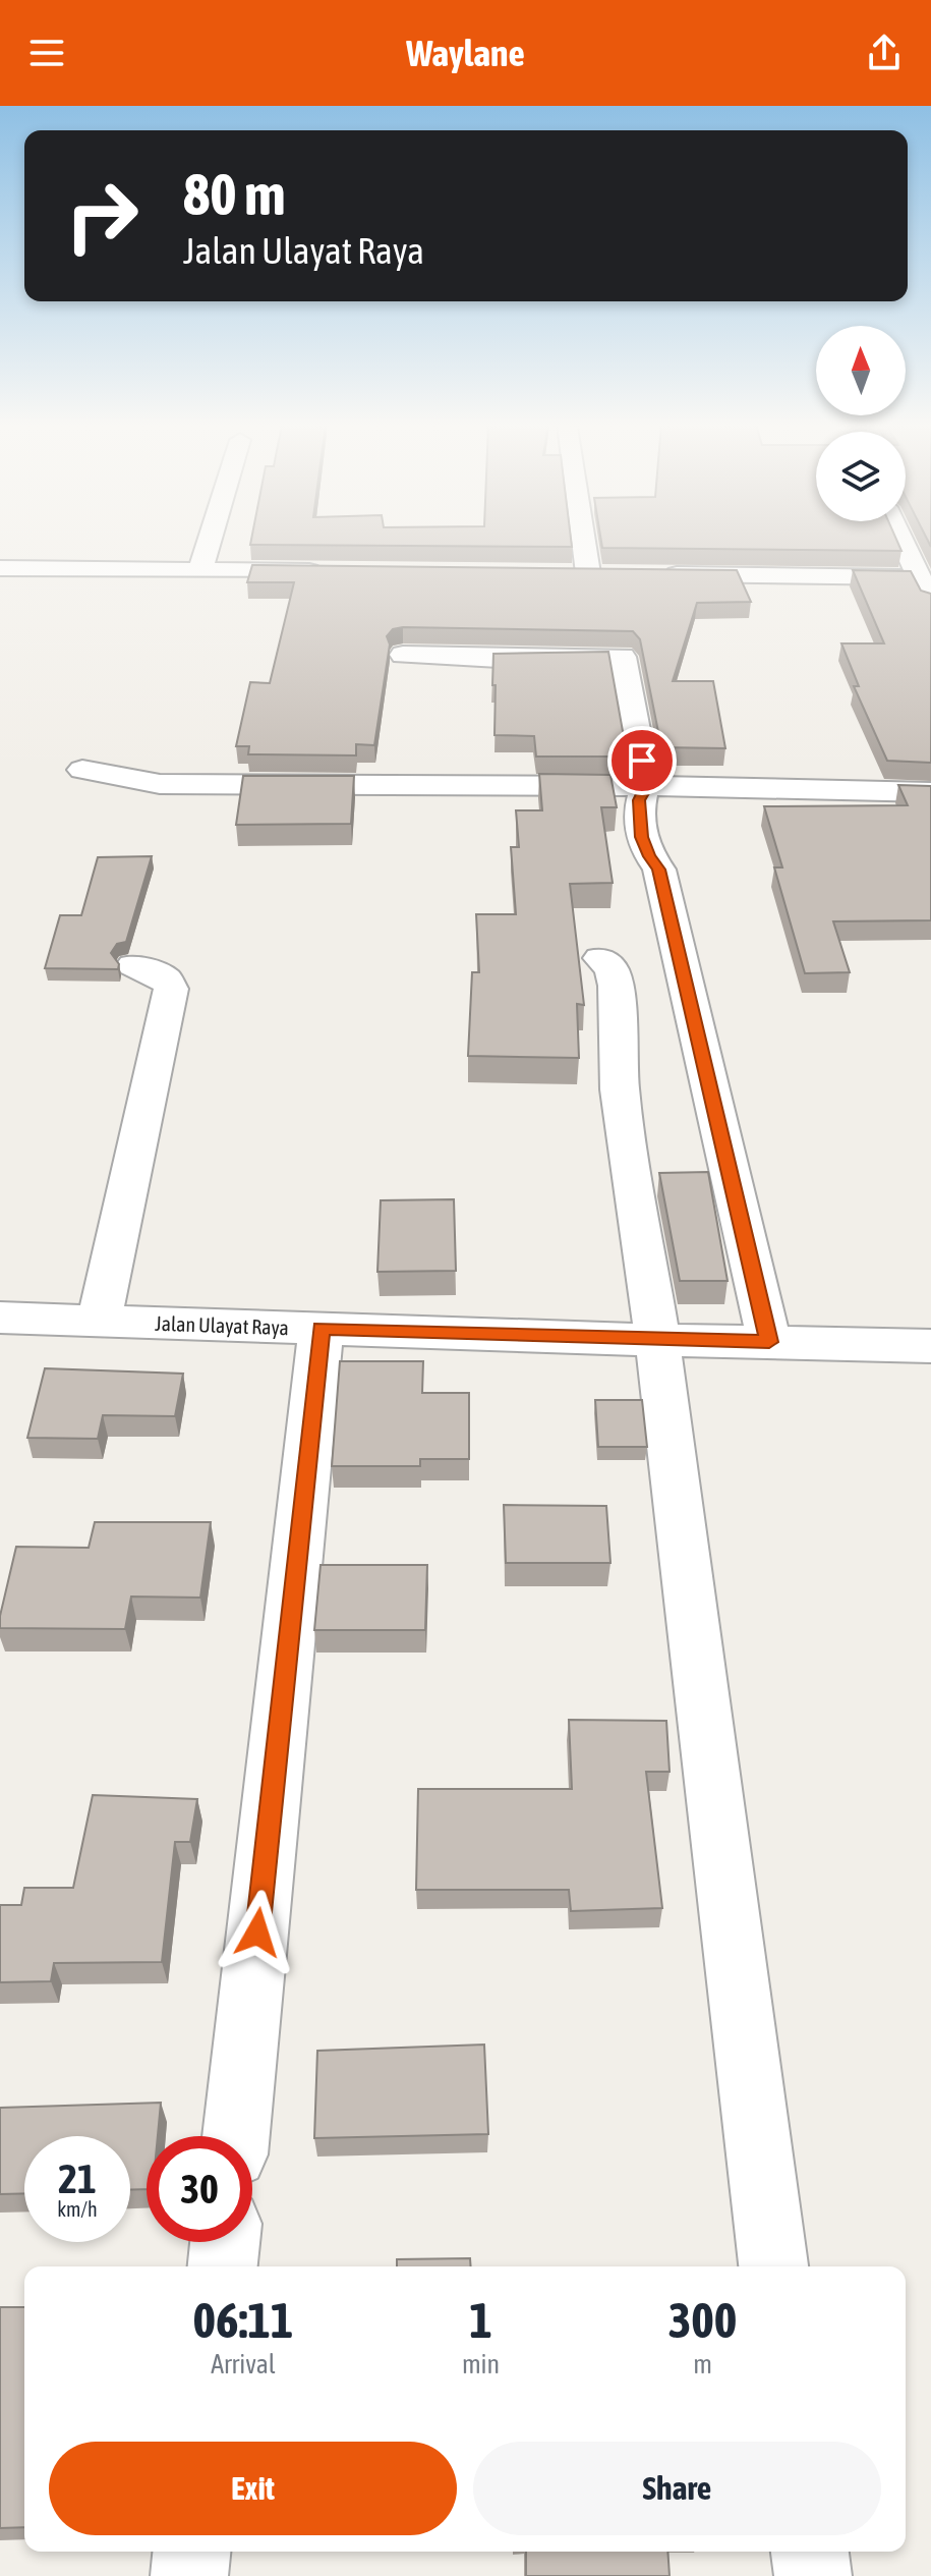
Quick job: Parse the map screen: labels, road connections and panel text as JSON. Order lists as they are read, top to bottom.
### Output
{
  "streets": {
    "street": ["Jalan Ulayat Raya"]
  },
  "north": "top",
  "page": {
    "header": "Waylane",
    "turn": ["80 m", "Jalan Ulayat Raya"],
    "speed": "21 km/h",
    "limit": "30",
    "eta": [
      "06:11",
      "Arrival",
      "1",
      "min",
      "300",
      "m"
    ],
    "buttons": ["Exit", "Share"]
  }
}
